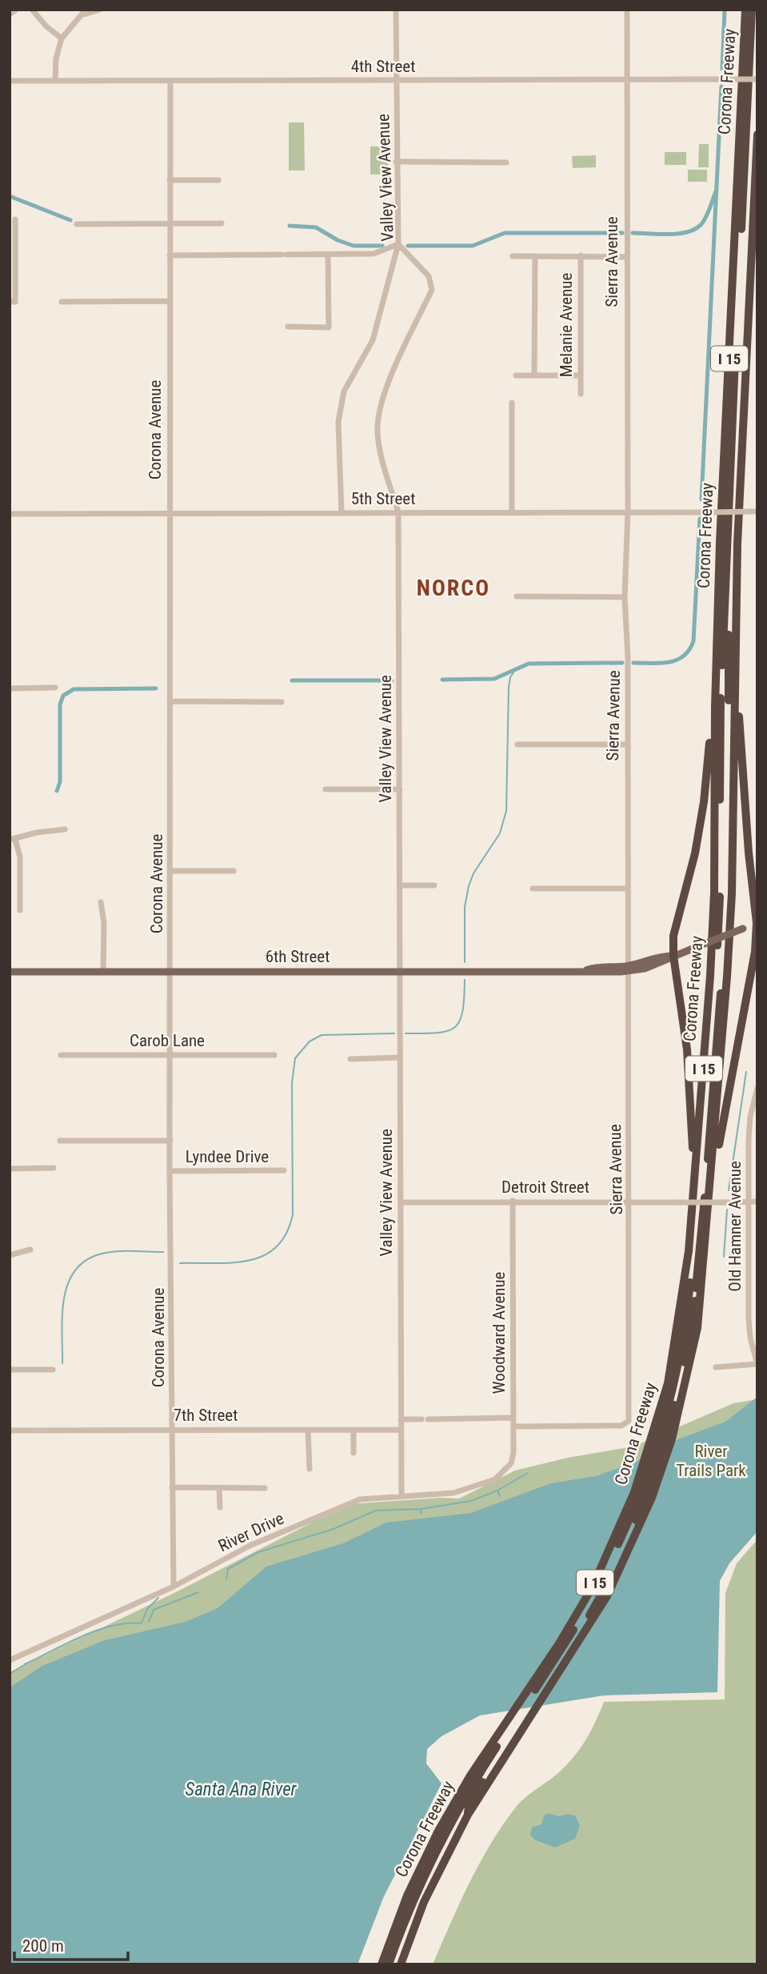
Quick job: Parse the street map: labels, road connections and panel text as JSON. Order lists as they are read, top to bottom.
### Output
{
  "streets": {
    "highway": ["Corona Freeway", "I 15"],
    "main road": ["6th Street"],
    "street": [
      "4th Street",
      "Valley View Avenue",
      "Sierra Avenue",
      "Melanie Avenue",
      "Corona Avenue",
      "5th Street",
      "Carob Lane",
      "Lyndee Drive",
      "Detroit Street",
      "Old Hamner Avenue",
      "Woodward Avenue",
      "7th Street",
      "River Drive"
    ]
  },
  "crossings": [
    ["4th Street", "Valley View Avenue"],
    ["4th Street", "Sierra Avenue"],
    ["4th Street", "Corona Avenue"],
    ["Corona Freeway", "I 15"],
    ["Valley View Avenue", "5th Street"],
    ["Valley View Avenue", "6th Street"],
    ["Valley View Avenue", "Detroit Street"],
    ["Valley View Avenue", "7th Street"],
    ["Valley View Avenue", "River Drive"],
    ["Sierra Avenue", "5th Street"],
    ["Sierra Avenue", "6th Street"],
    ["Sierra Avenue", "Detroit Street"],
    ["Sierra Avenue", "Woodward Avenue"],
    ["Corona Avenue", "5th Street"],
    ["Corona Avenue", "6th Street"],
    ["Corona Avenue", "Carob Lane"],
    ["Corona Avenue", "Lyndee Drive"],
    ["Corona Avenue", "7th Street"],
    ["Corona Avenue", "River Drive"],
    ["Detroit Street", "Old Hamner Avenue"],
    ["Detroit Street", "Woodward Avenue"],
    ["Woodward Avenue", "River Drive"]
  ],
  "districts": ["NORCO"],
  "water": ["Santa Ana River"],
  "parks": ["River Trails Park"],
  "scale_bar": "200 m"
}
